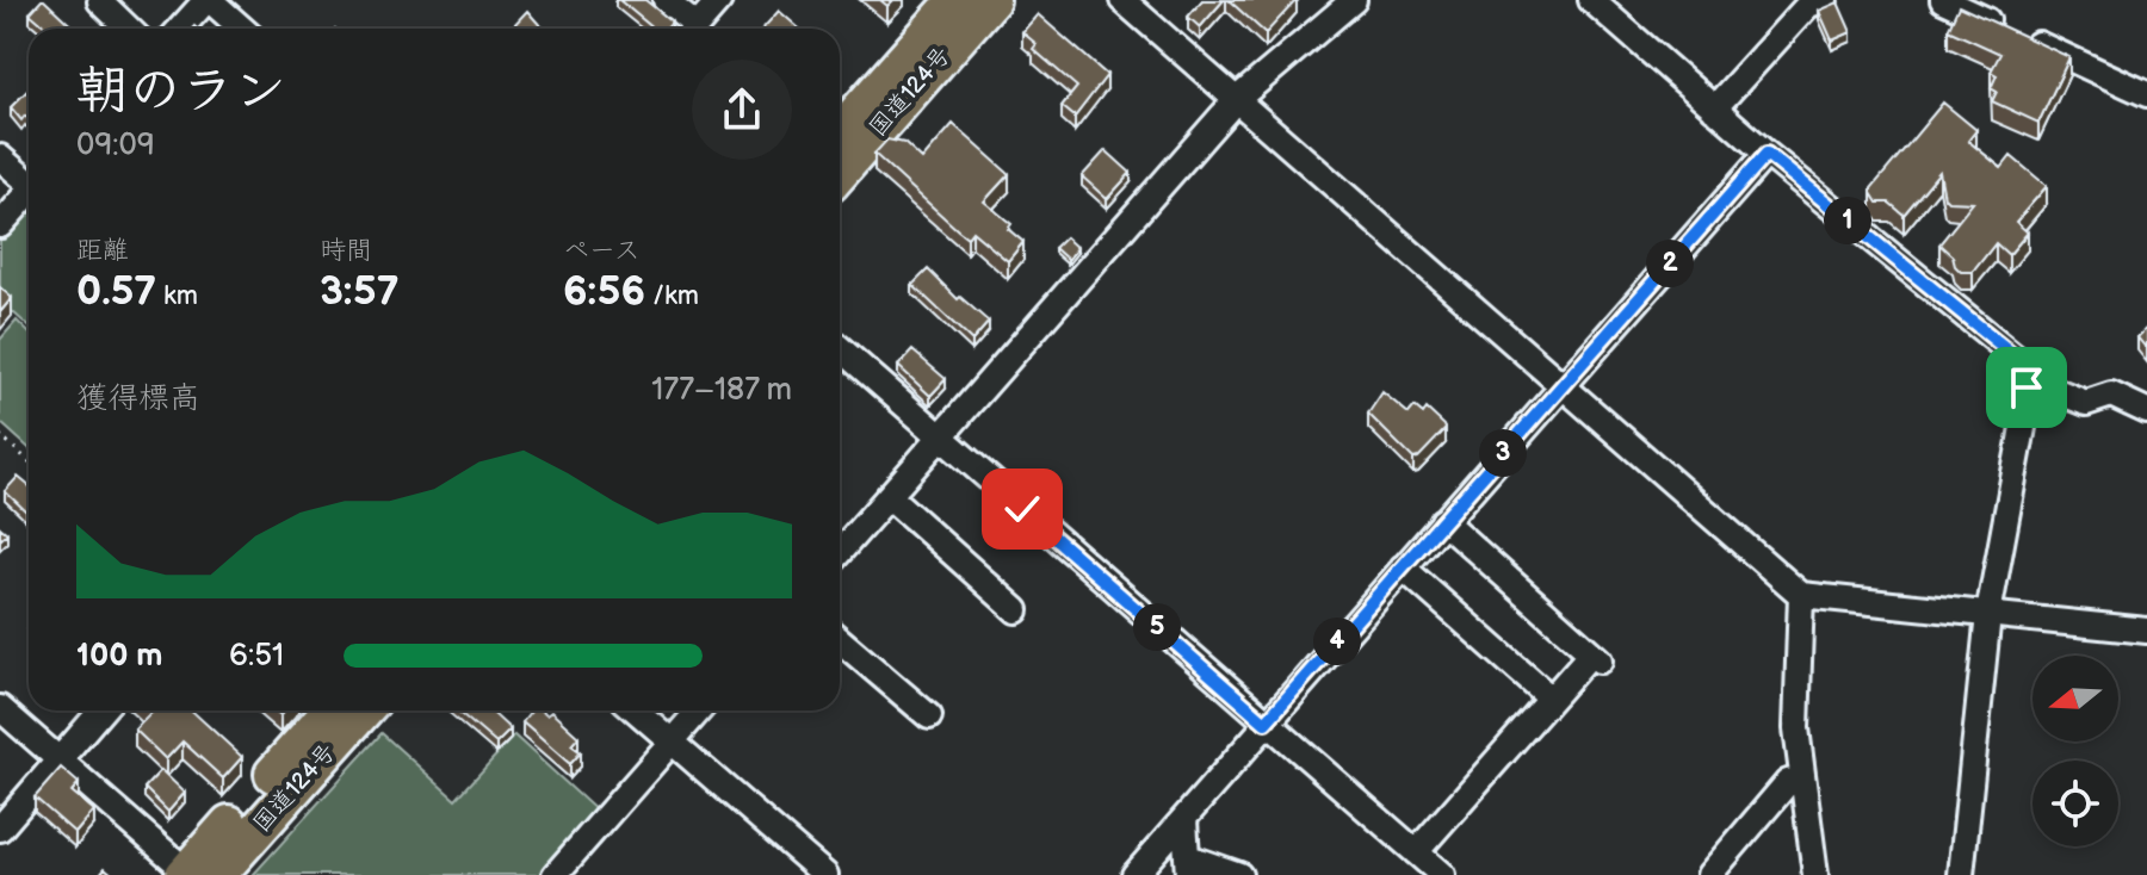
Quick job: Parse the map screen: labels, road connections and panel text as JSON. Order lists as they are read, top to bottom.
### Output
{
  "streets": {
    "highway": ["国道124号"]
  },
  "north": "left",
  "page": {
    "heading": ["朝のラン", "09:09"],
    "stats": [
      ["距離", "0.57 km"],
      ["時間", "3:57"],
      ["ペース", "6:56 /km"]
    ],
    "pins": [
      "1",
      "2",
      "3",
      "5",
      "4"
    ],
    "chart": ["獲得標高", "177–187 m"],
    "list": [
      {
        "name": "100 m",
        "note": "6:51"
      }
    ]
  }
}
